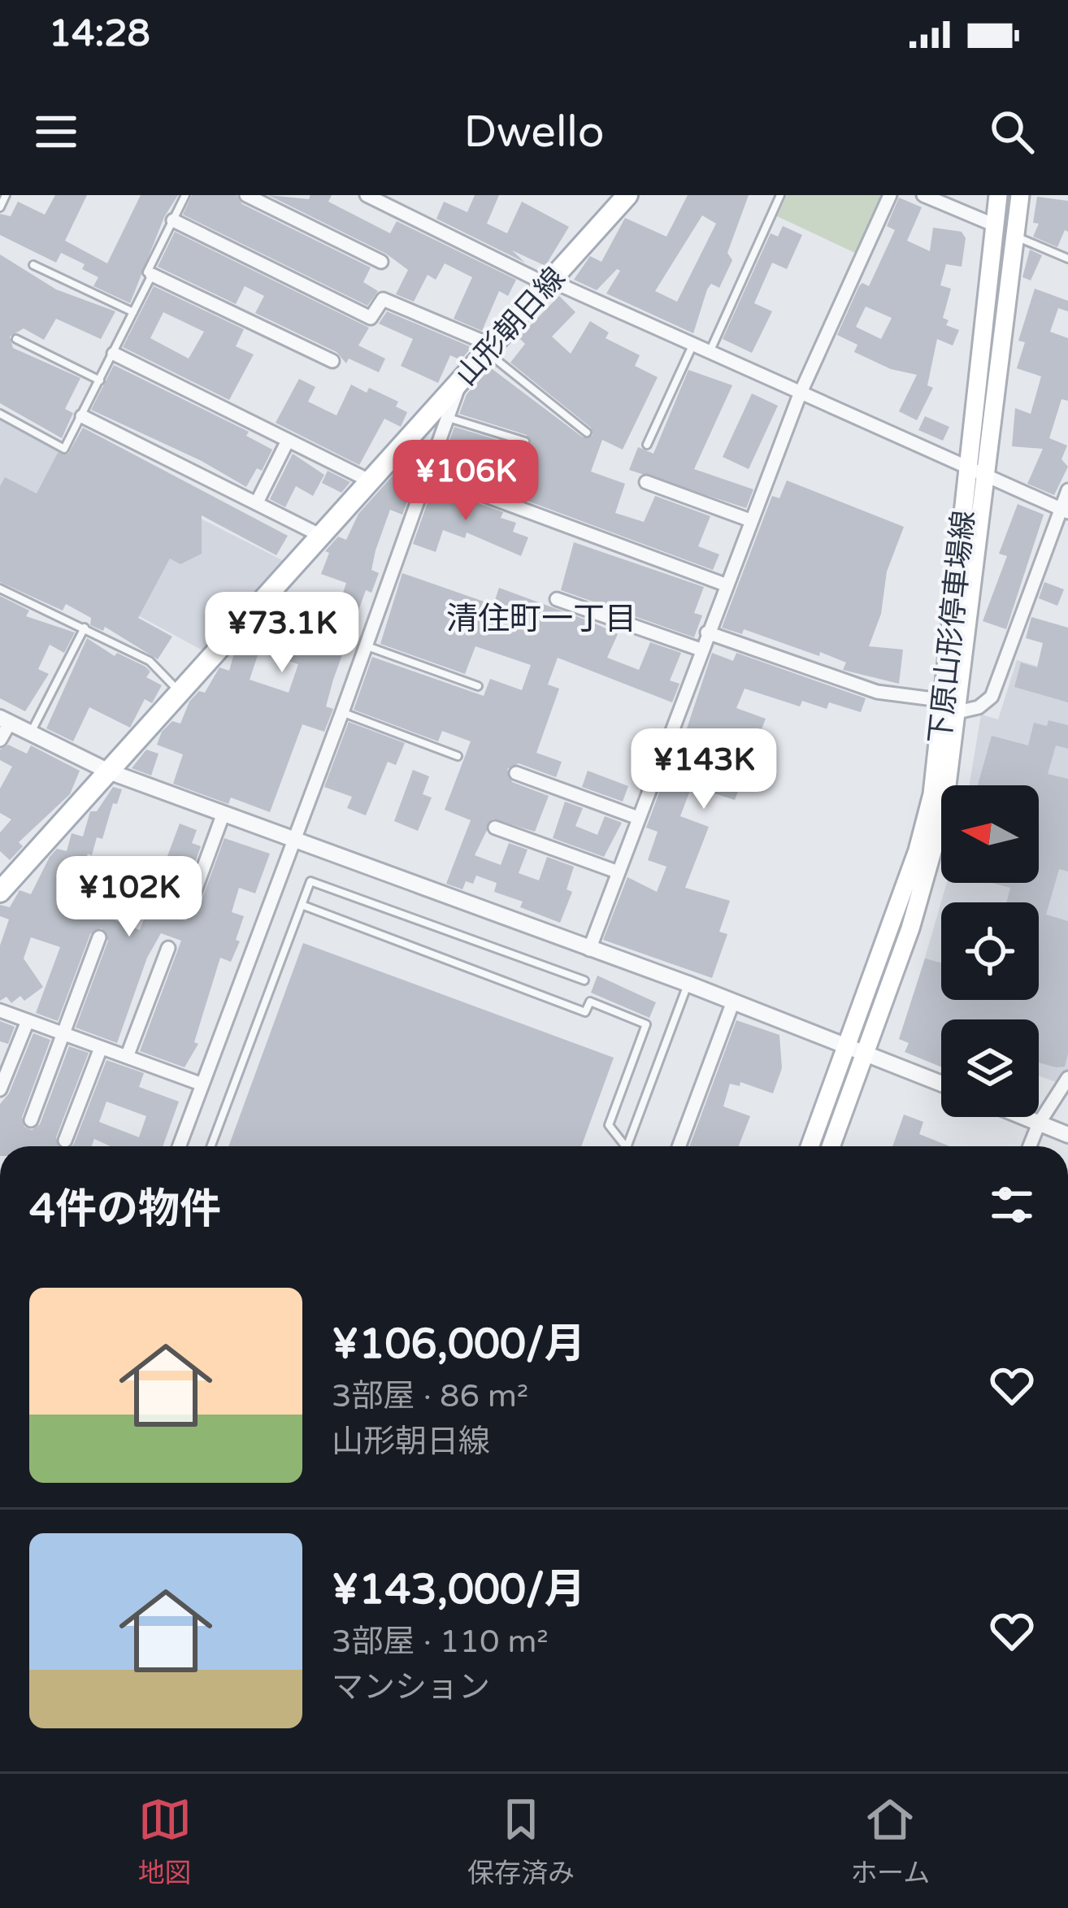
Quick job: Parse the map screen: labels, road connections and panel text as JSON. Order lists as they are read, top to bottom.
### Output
{
  "streets": {
    "main road": ["山形朝日線", "下原山形停車場線"]
  },
  "districts": ["清住町一丁目"],
  "north": "left",
  "page": {
    "status": "14:28",
    "header": "Dwello",
    "price": [
      "¥106K",
      "¥73.1K",
      "¥143K",
      "¥102K"
    ],
    "heading": "4件の物件",
    "list": [
      {
        "name": "¥106,000/月",
        "note": "3部屋 · 86 m² · 山形朝日線"
      },
      {
        "name": "¥143,000/月",
        "note": "3部屋 · 110 m² · マンション"
      }
    ],
    "tabs": ["地図", "保存済み", "ホーム"]
  }
}
